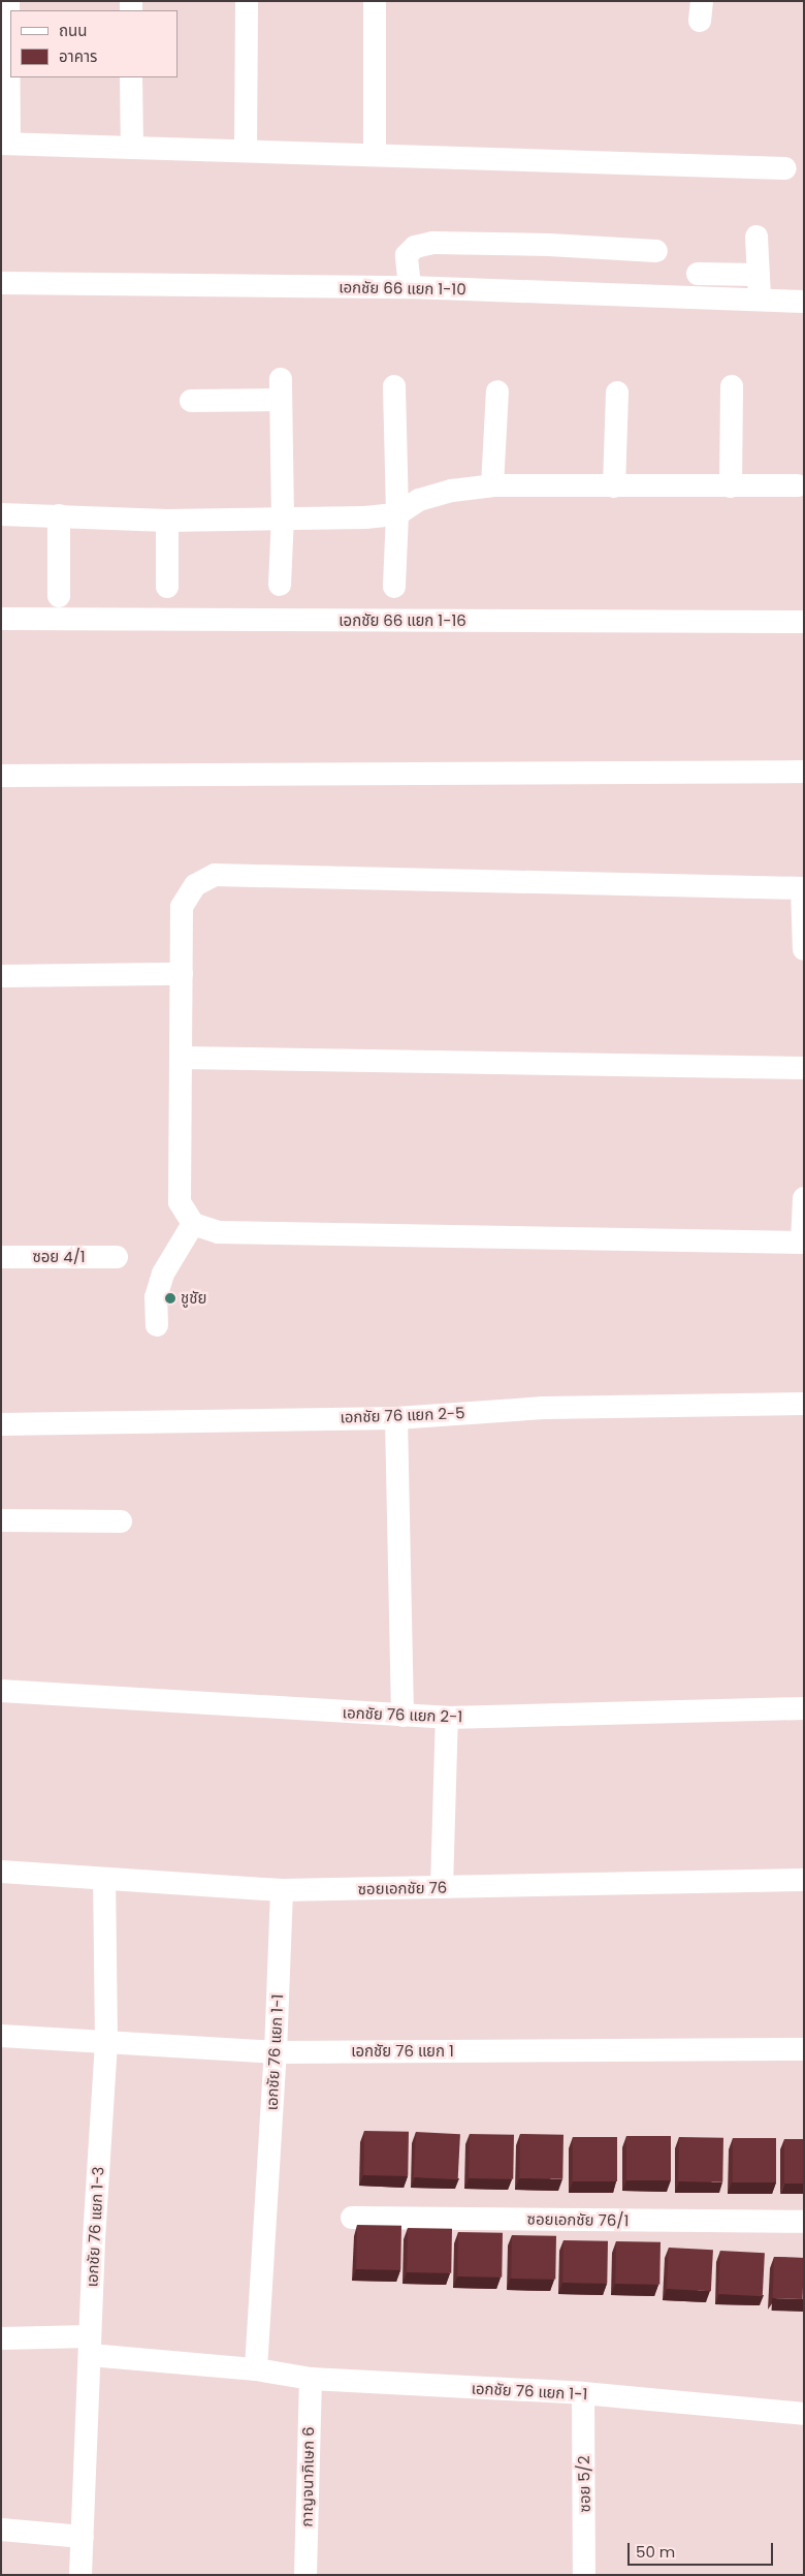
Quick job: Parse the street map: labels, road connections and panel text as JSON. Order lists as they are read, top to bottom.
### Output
{
  "streets": {
    "street": [
      "เอกชัย 66 แยก 1-10",
      "เอกชัย 66 แยก 1-16",
      "ซอย 4/1",
      "เอกชัย 76 แยก 2-5",
      "เอกชัย 76 แยก 2-1",
      "ซอยเอกชัย 76",
      "เอกชัย 76 แยก 1",
      "เอกชัย 76 แยก 1-1",
      "ซอยเอกชัย 76/1",
      "เอกชัย 76 แยก 1-3",
      "กาญจนาภิเษก 6",
      "ซอย 5/2"
    ]
  },
  "crossings": [
    ["ซอยเอกชัย 76", "เอกชัย 76 แยก 1-1"],
    ["ซอยเอกชัย 76", "เอกชัย 76 แยก 1-3"],
    ["เอกชัย 76 แยก 1", "เอกชัย 76 แยก 1-1"],
    ["เอกชัย 76 แยก 1", "เอกชัย 76 แยก 1-3"],
    ["เอกชัย 76 แยก 1-1", "เอกชัย 76 แยก 1-3"],
    ["เอกชัย 76 แยก 1-1", "กาญจนาภิเษก 6"],
    ["เอกชัย 76 แยก 1-1", "ซอย 5/2"]
  ],
  "places": ["ชูชัย"],
  "legend": ["ถนน", "อาคาร"],
  "scale_bar": "50 m"
}
